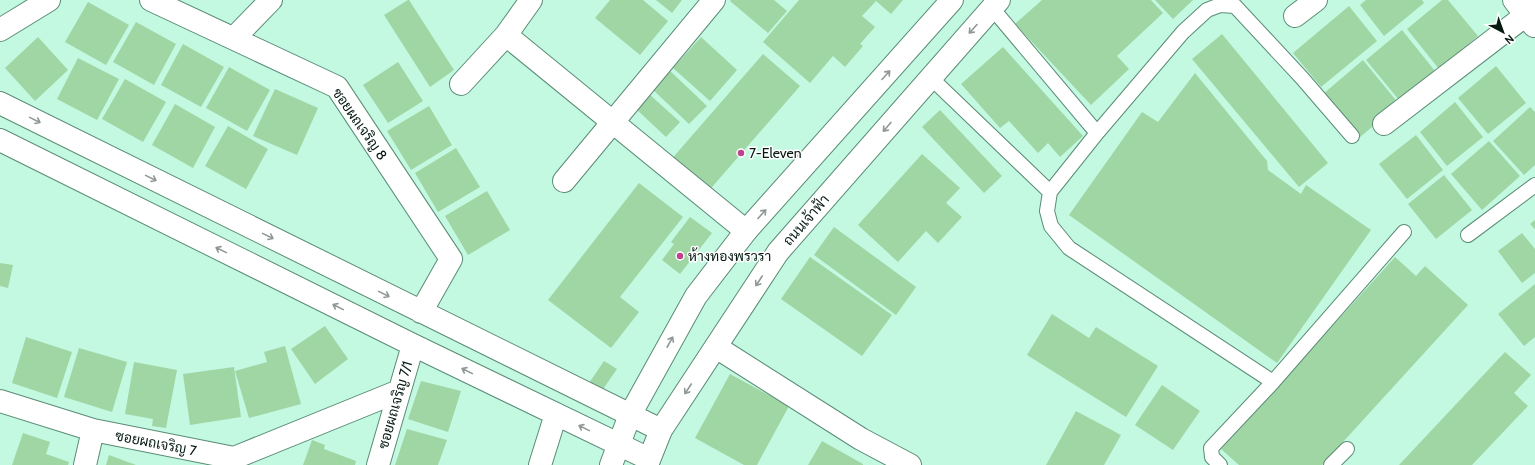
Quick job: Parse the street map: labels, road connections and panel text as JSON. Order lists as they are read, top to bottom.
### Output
{
  "streets": {
    "street": [
      "ซอยผถเจริญ 8",
      "ถนนเจ้าฟ้า",
      "ซอยผถเจริญ 7/1",
      "ซอยผถเจริญ 7"
    ]
  },
  "crossings": [
    ["ซอยผถเจริญ 7/1", "ซอยผถเจริญ 7"]
  ],
  "places": ["7-Eleven", "ห้างทองพรวรา"],
  "north": "bottom right"
}
